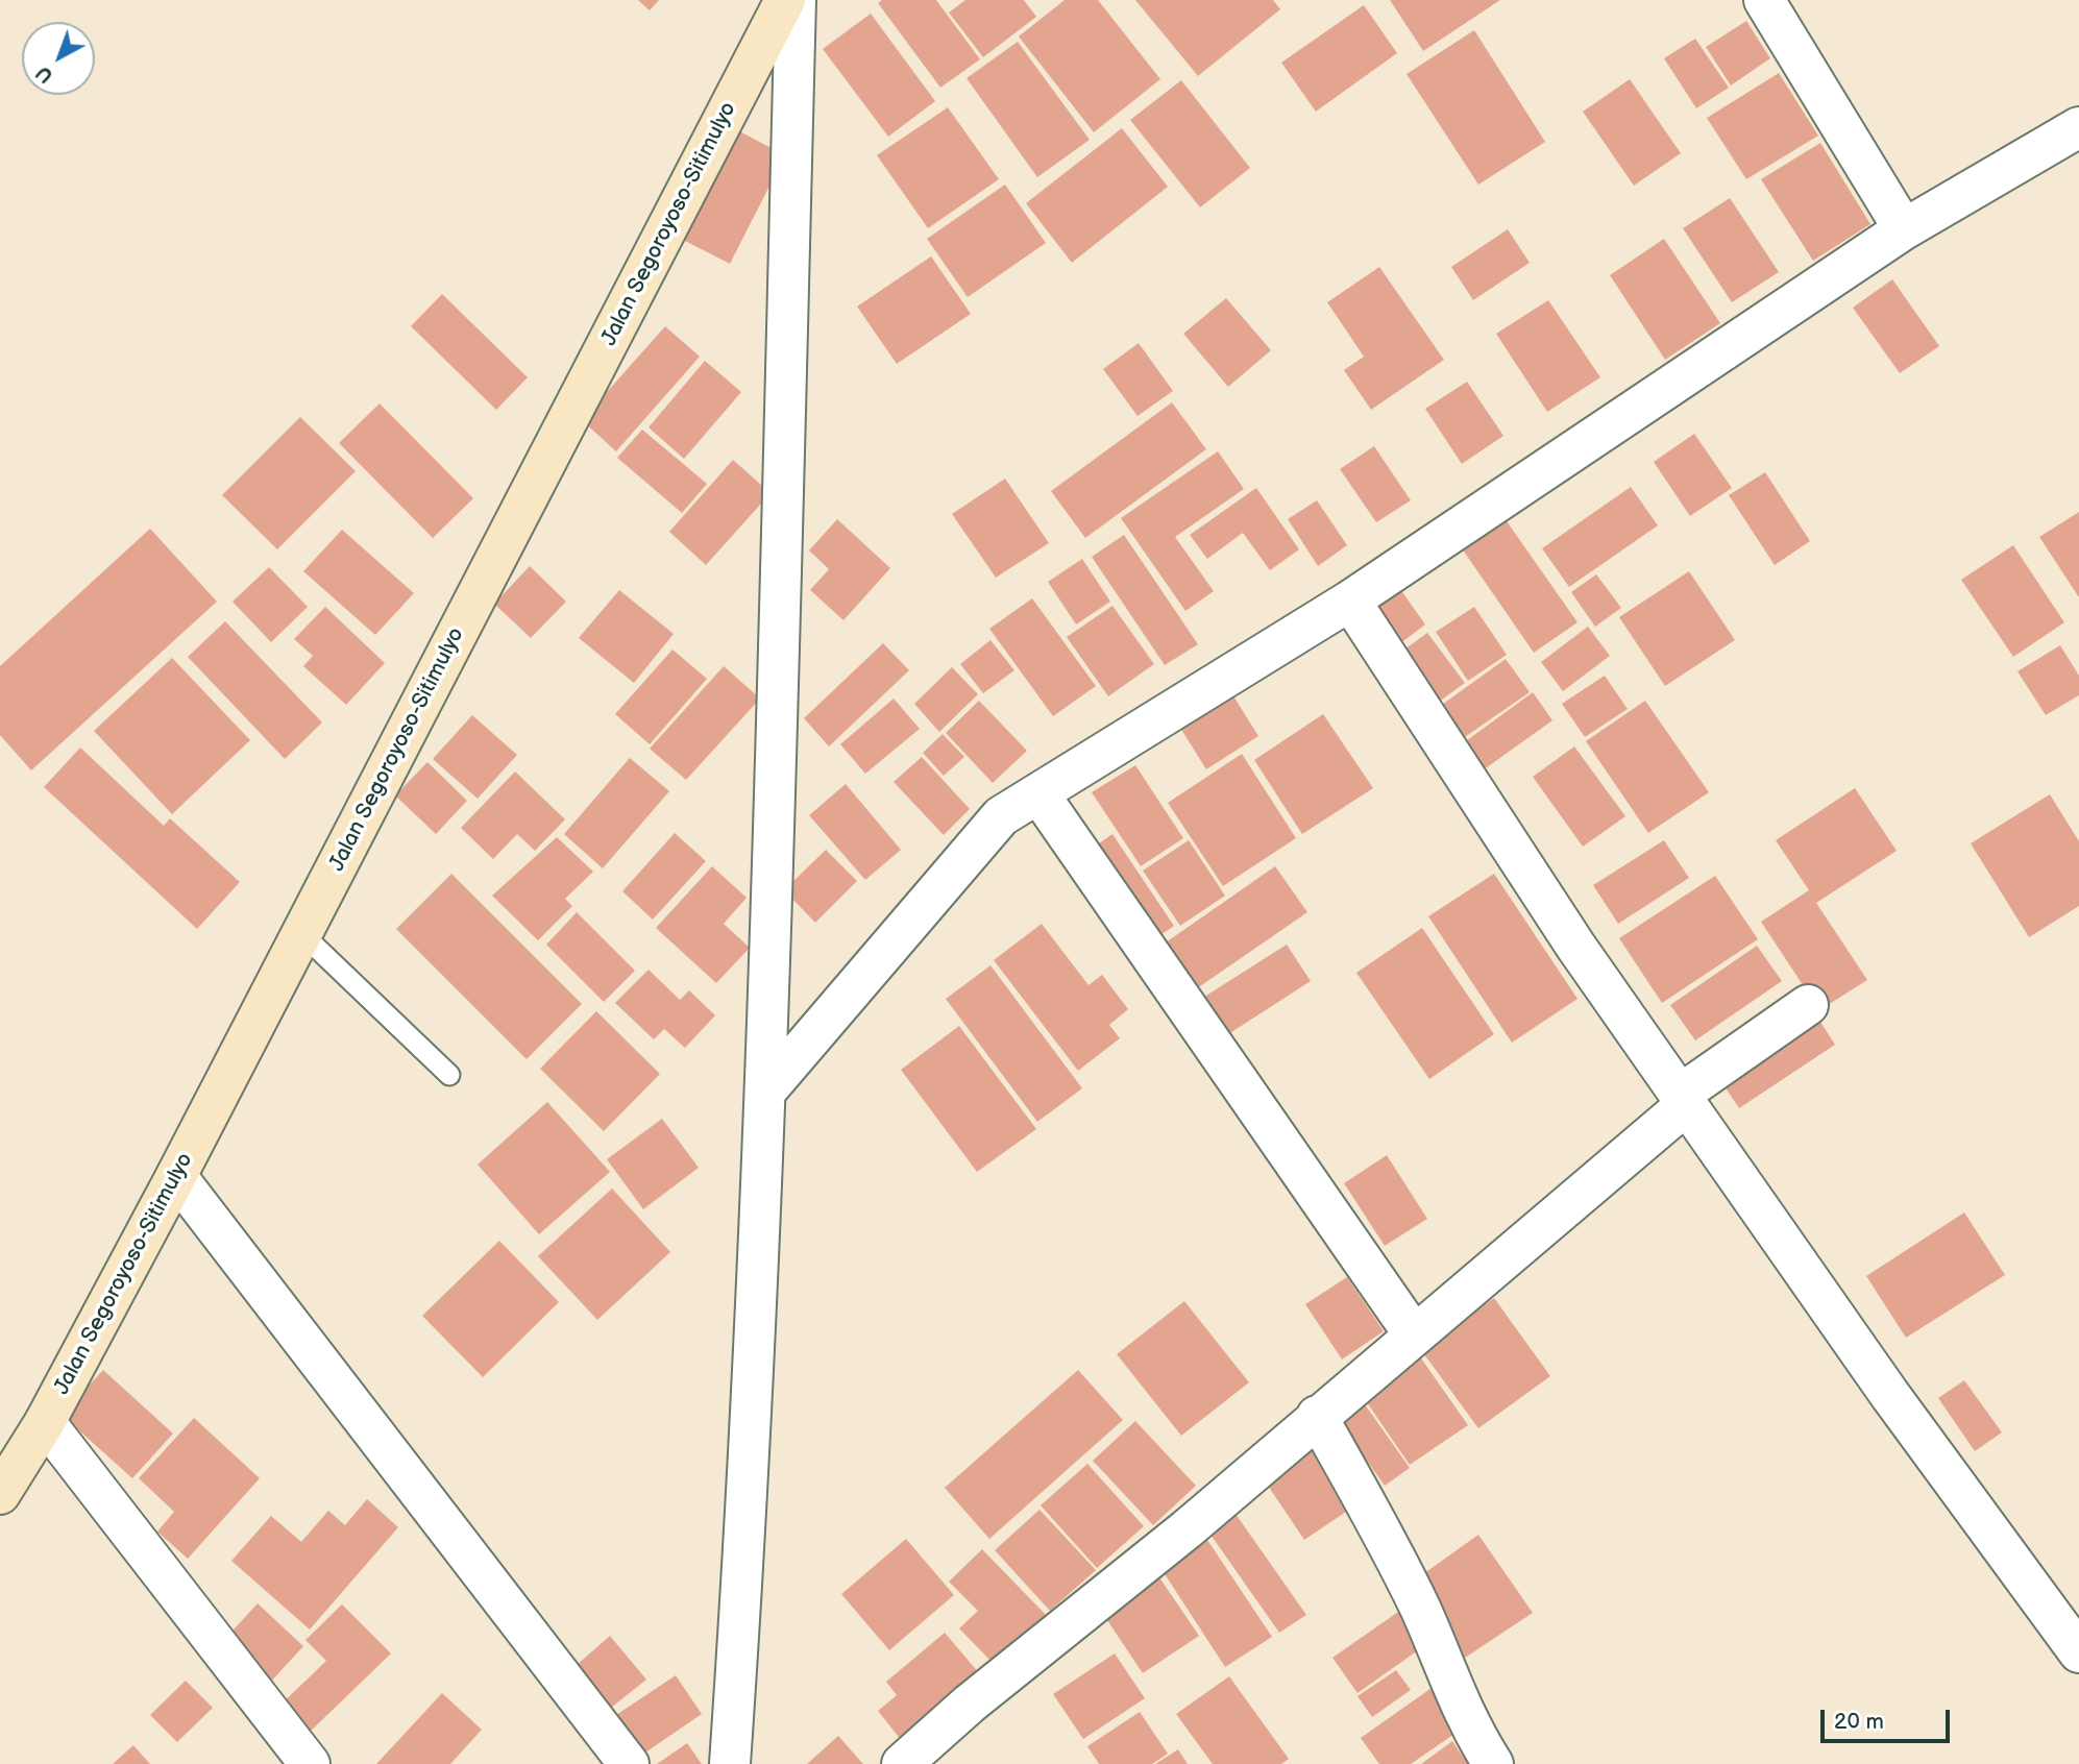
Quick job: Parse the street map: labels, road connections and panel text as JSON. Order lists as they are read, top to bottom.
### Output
{
  "streets": {
    "main road": ["Jalan Segoroyoso-Sitimulyo"]
  },
  "scale_bar": "20 m",
  "north": "bottom left"
}
